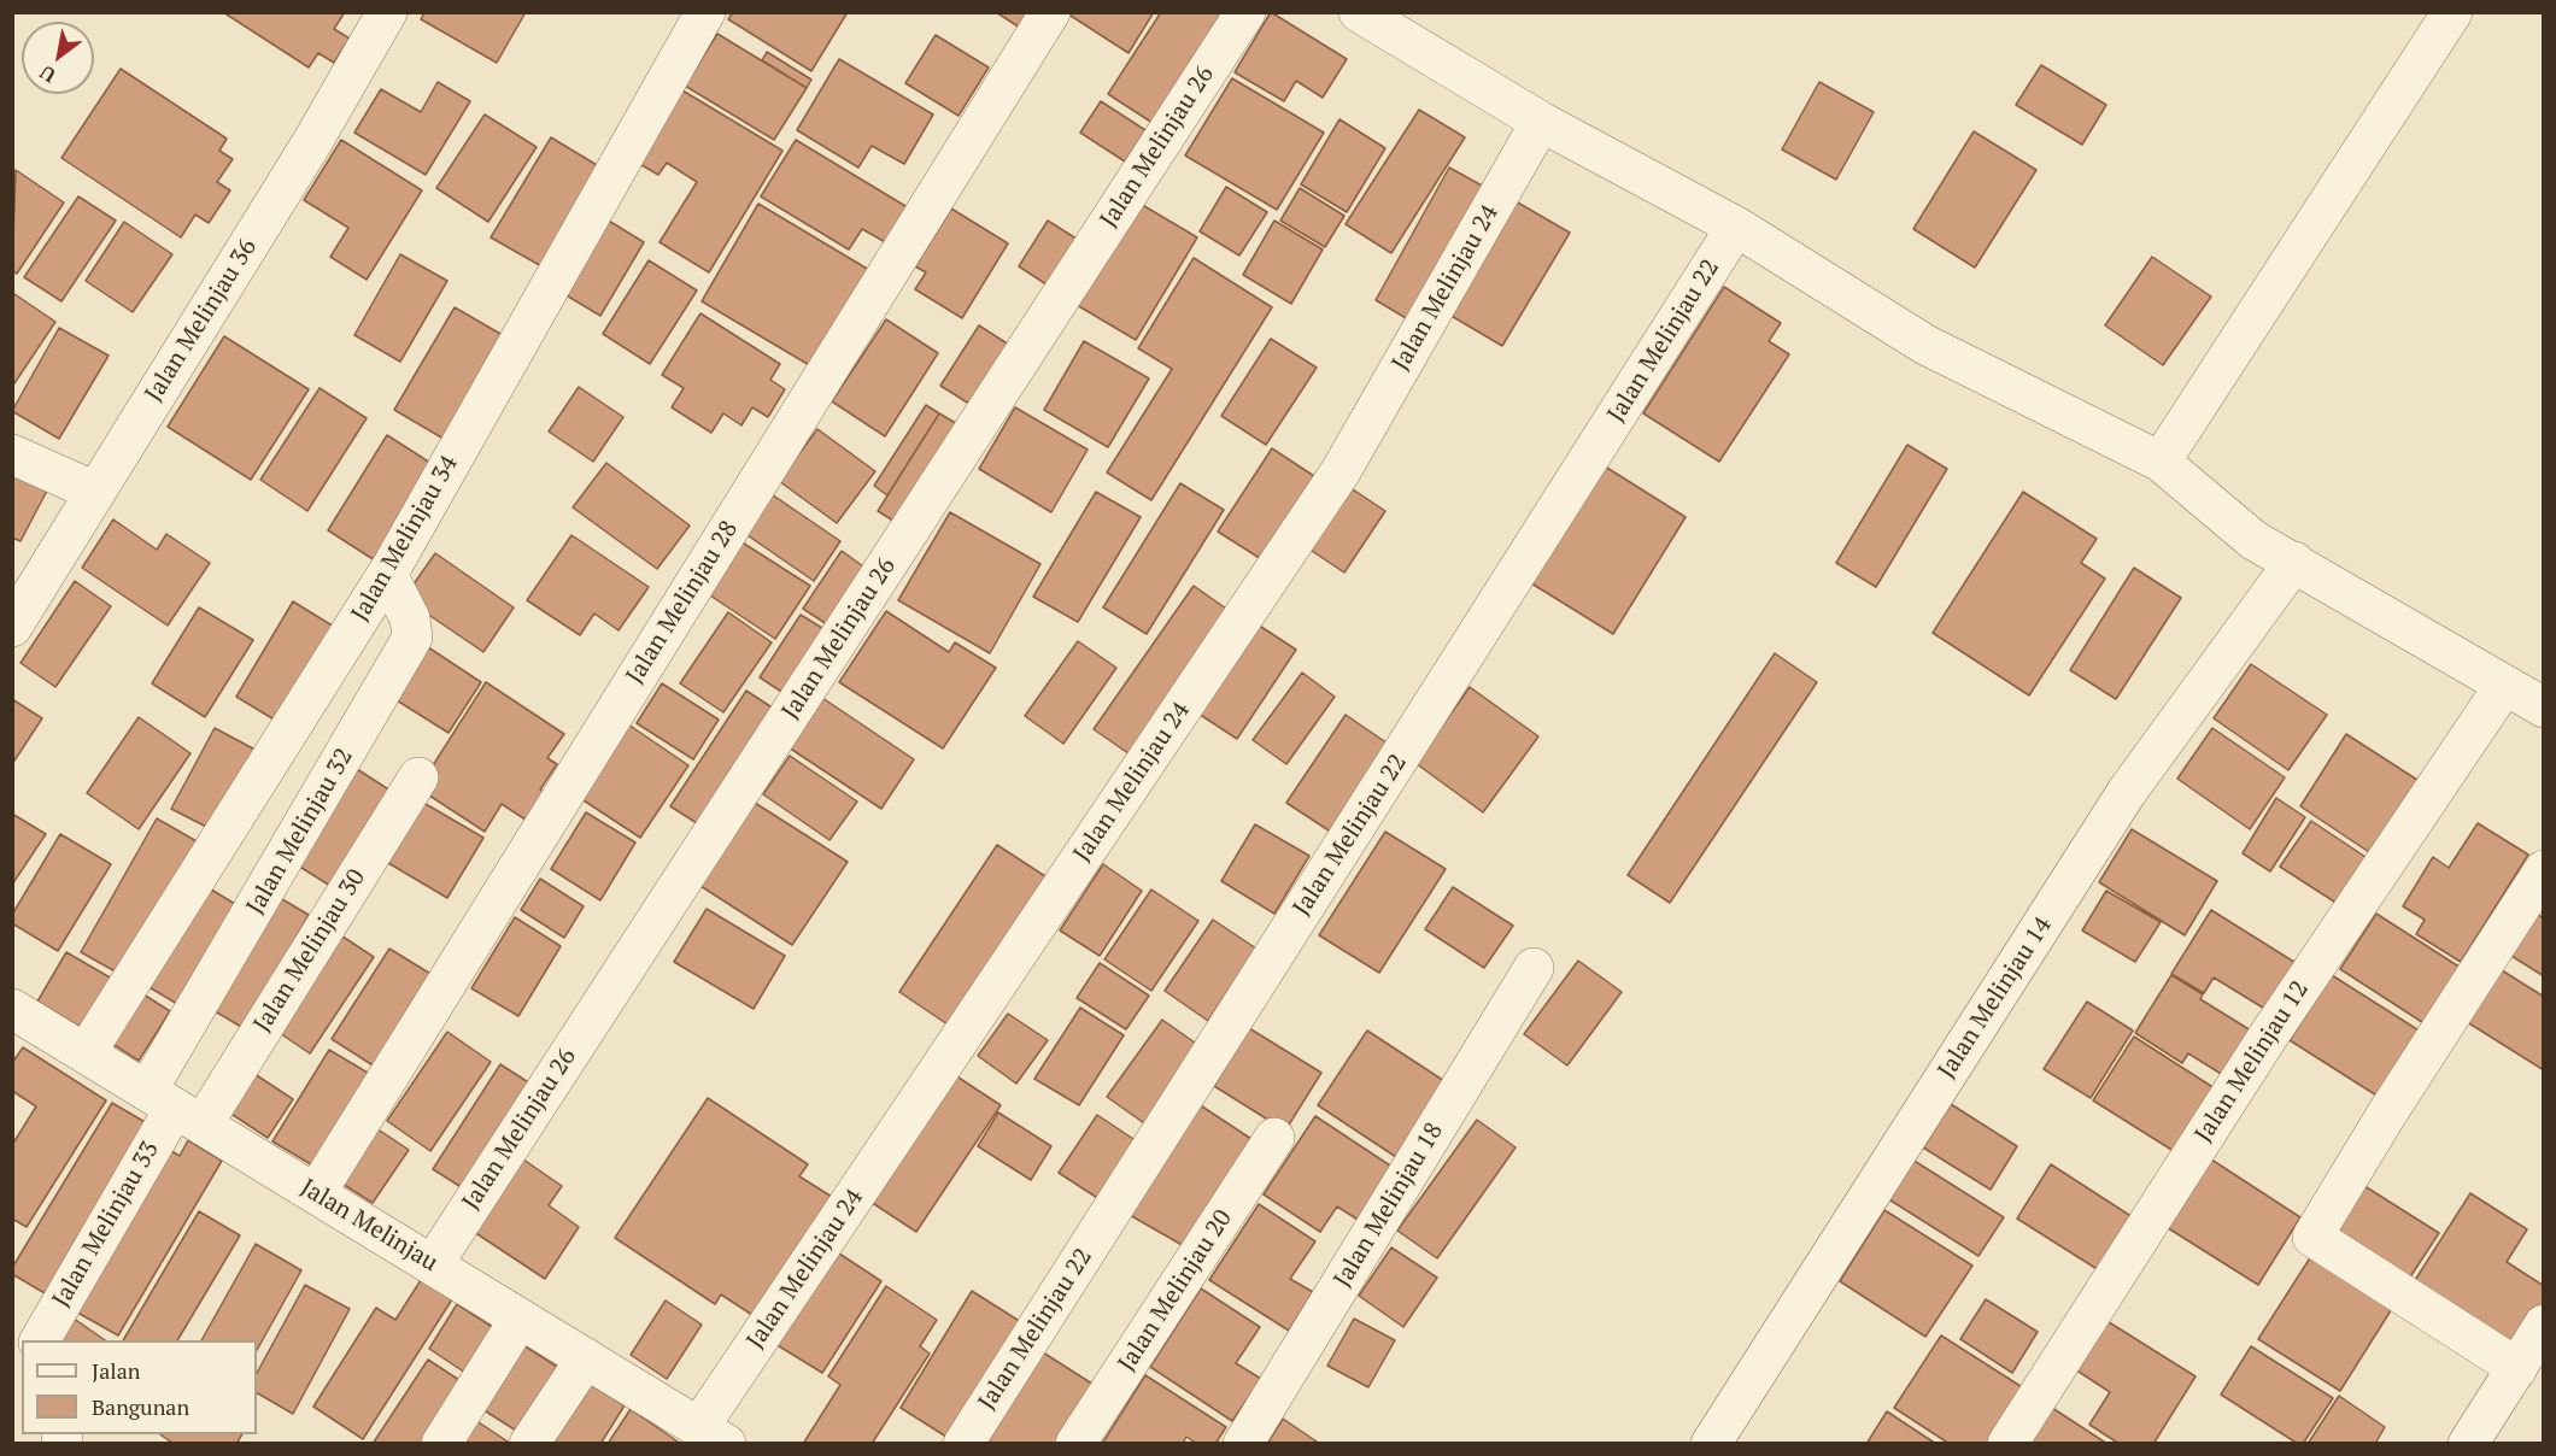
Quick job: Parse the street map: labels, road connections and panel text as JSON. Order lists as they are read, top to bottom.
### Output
{
  "streets": {
    "street": [
      "Jalan Melinjau 26",
      "Jalan Melinjau 24",
      "Jalan Melinjau 36",
      "Jalan Melinjau 22",
      "Jalan Melinjau 34",
      "Jalan Melinjau 28",
      "Jalan Melinjau 32",
      "Jalan Melinjau 30",
      "Jalan Melinjau 14",
      "Jalan Melinjau 12",
      "Jalan Melinjau 18",
      "Jalan Melinjau 33",
      "Jalan Melinjau",
      "Jalan Melinjau 20"
    ]
  },
  "crossings": [
    ["Jalan Melinjau 26", "Jalan Melinjau"],
    ["Jalan Melinjau 24", "Jalan Melinjau"],
    ["Jalan Melinjau 34", "Jalan Melinjau 32"],
    ["Jalan Melinjau 34", "Jalan Melinjau"],
    ["Jalan Melinjau 28", "Jalan Melinjau"],
    ["Jalan Melinjau 32", "Jalan Melinjau 30"],
    ["Jalan Melinjau 32", "Jalan Melinjau 33"],
    ["Jalan Melinjau 32", "Jalan Melinjau"],
    ["Jalan Melinjau 30", "Jalan Melinjau 33"],
    ["Jalan Melinjau 30", "Jalan Melinjau"],
    ["Jalan Melinjau 33", "Jalan Melinjau"]
  ],
  "legend": ["Jalan", "Bangunan"],
  "north": "bottom left"
}
